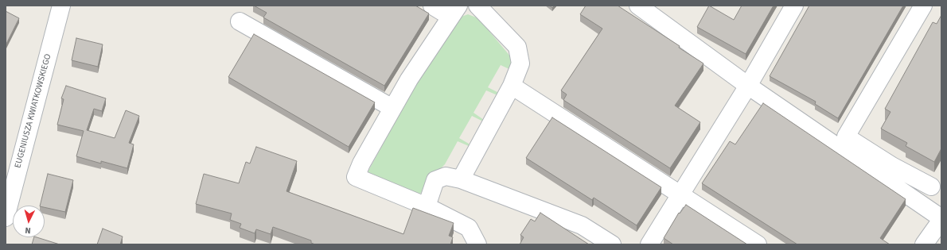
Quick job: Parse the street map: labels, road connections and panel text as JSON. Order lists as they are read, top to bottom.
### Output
{
  "streets": {
    "street": ["EUGENIUSZA KWIATKOWSKIEGO"]
  },
  "north": "bottom"
}
